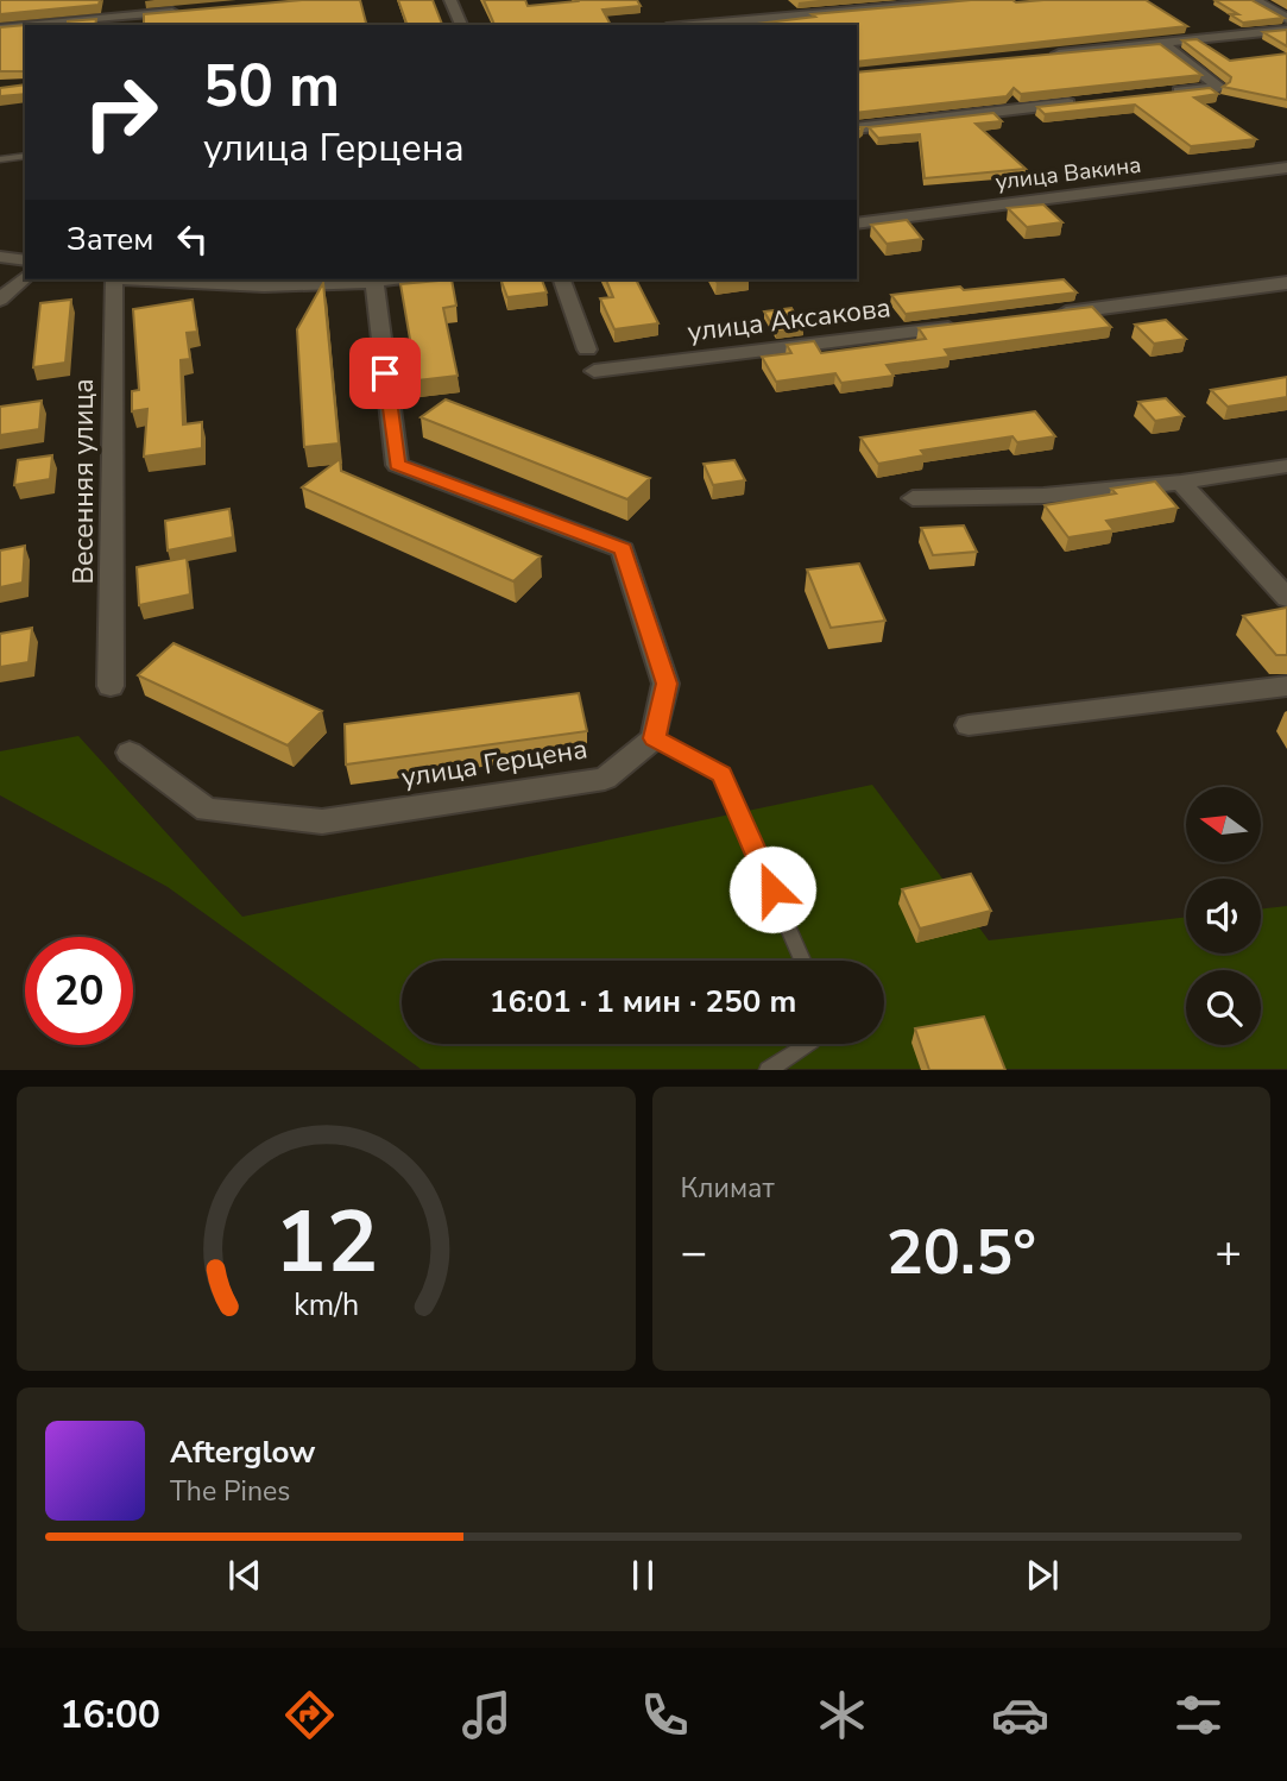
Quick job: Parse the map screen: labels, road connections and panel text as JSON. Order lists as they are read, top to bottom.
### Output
{
  "streets": {
    "street": [
      "улица Вакина",
      "улица Аксакова",
      "Весенняя улица",
      "улица Герцена"
    ]
  },
  "north": "left",
  "page": {
    "turn": ["50 m", "улица Герцена"],
    "then": "Затем",
    "limit": "20",
    "trip": "16:01 · 1 мин · 250 m",
    "tile": "Климат",
    "heat": ["−", "20.5°", "+"],
    "song": ["Afterglow", "The Pines"],
    "tabs": "16:00",
    "gauge": ["12", "km/h"]
  }
}
